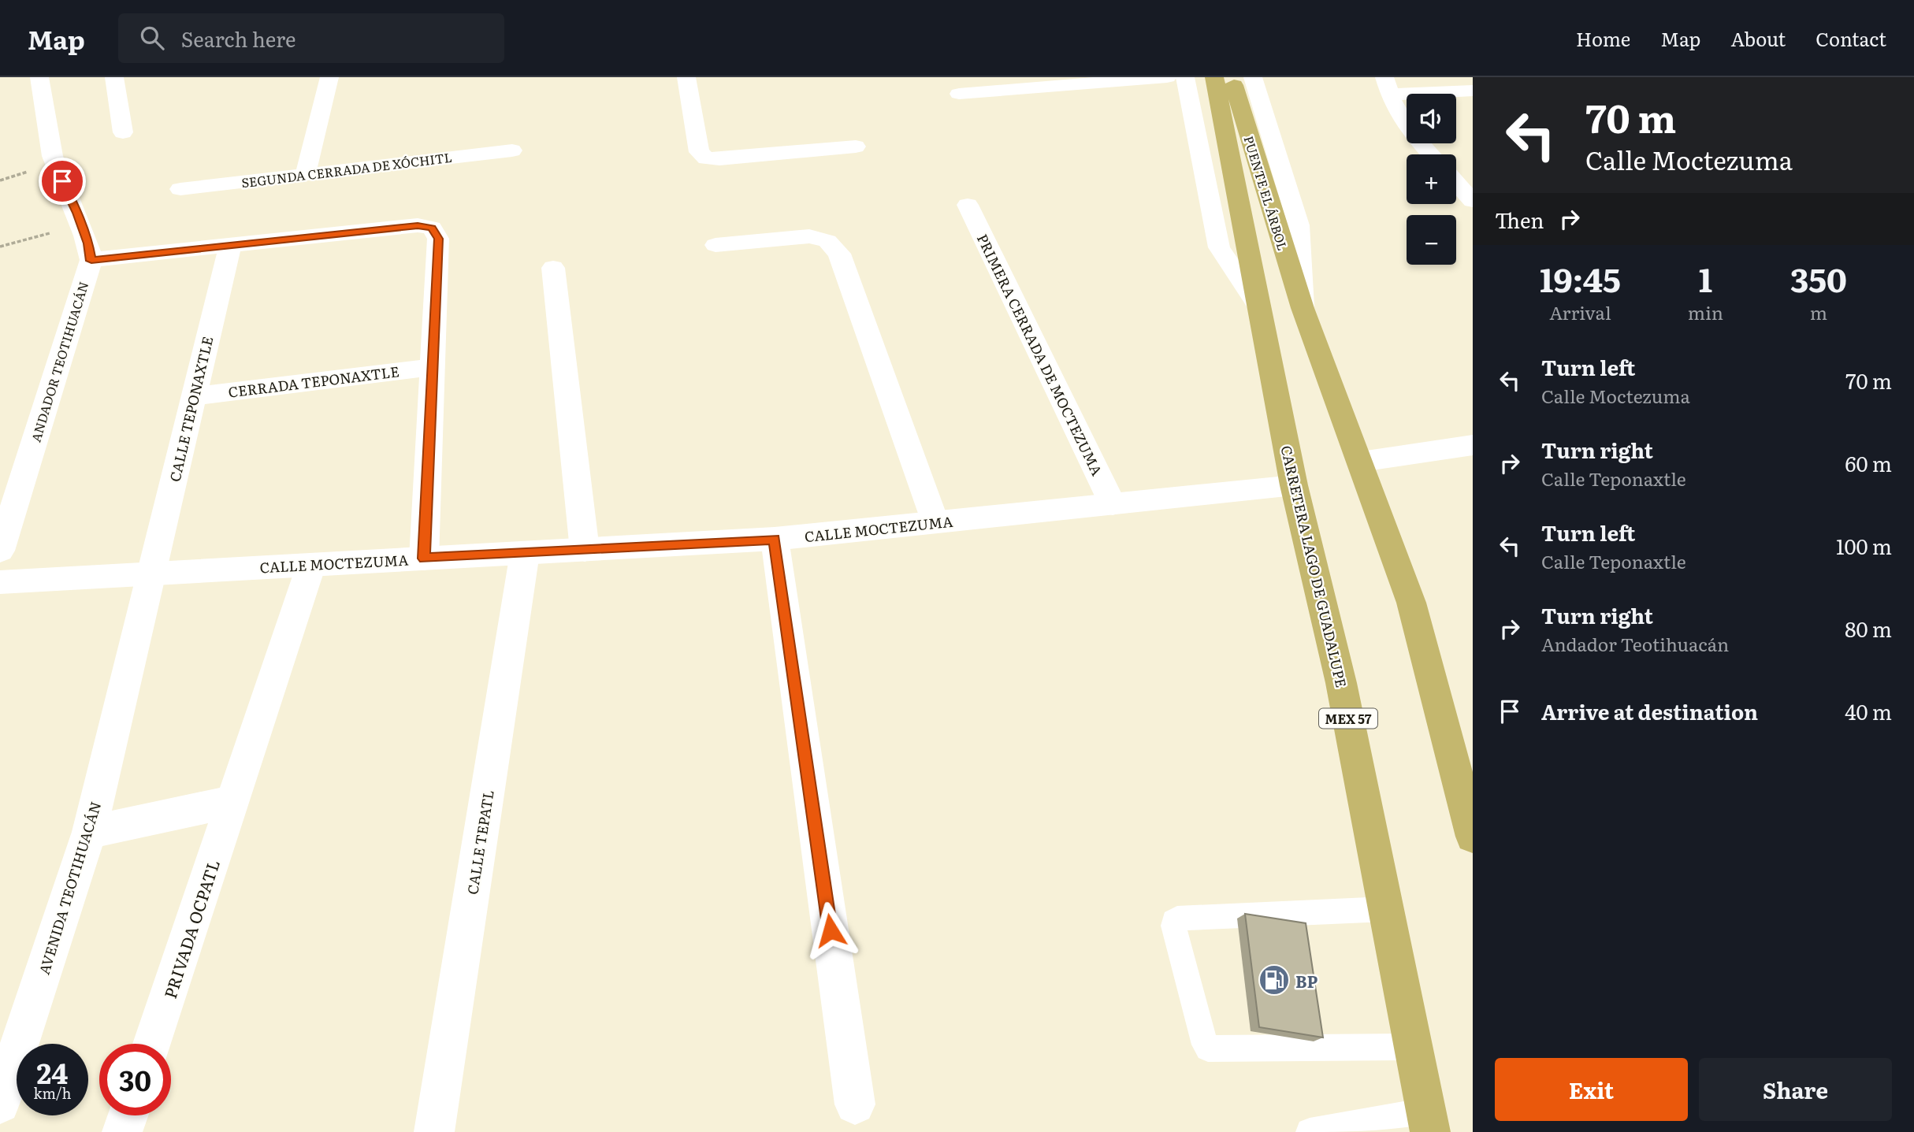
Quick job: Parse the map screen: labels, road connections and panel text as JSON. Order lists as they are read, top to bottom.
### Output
{
  "streets": {
    "main road": ["PUENTE EL ÁRBOL", "CARRETERA LAGO DE GUADALUPE", "MEX 57"],
    "street": [
      "SEGUNDA CERRADA DE XÓCHITL",
      "PRIMERA CERRADA DE MOCTEZUMA",
      "ANDADOR TEOTIHUACÁN",
      "CERRADA TEPONAXTLE",
      "CALLE TEPONAXTLE",
      "CALLE MOCTEZUMA",
      "CALLE TEPATL",
      "AVENIDA TEOTIHUACÁN",
      "PRIVADA OCPATL"
    ]
  },
  "crossings": [
    ["PUENTE EL ÁRBOL", "CARRETERA LAGO DE GUADALUPE"],
    ["PRIMERA CERRADA DE MOCTEZUMA", "CALLE MOCTEZUMA"],
    ["CERRADA TEPONAXTLE", "CALLE TEPONAXTLE"],
    ["CALLE TEPONAXTLE", "CALLE MOCTEZUMA"],
    ["CALLE TEPONAXTLE", "AVENIDA TEOTIHUACÁN"],
    ["CALLE MOCTEZUMA", "CARRETERA LAGO DE GUADALUPE"],
    ["CALLE MOCTEZUMA", "CALLE TEPATL"],
    ["CALLE MOCTEZUMA", "AVENIDA TEOTIHUACÁN"],
    ["CALLE MOCTEZUMA", "PRIVADA OCPATL"]
  ],
  "places": {
    "fuel station": ["BP"]
  },
  "page": {
    "header": "Map",
    "search": "Search here",
    "nav": [
      "Home",
      "Map",
      "About",
      "Contact"
    ],
    "turn": ["70 m", "Calle Moctezuma"],
    "map_buttons": ["+", "−"],
    "then": "Then",
    "eta": [
      "19:45",
      "Arrival",
      "1",
      "min",
      "350",
      "m"
    ],
    "list": [
      {
        "name": "Turn left",
        "note": "Calle Moctezuma",
        "value": "70 m"
      },
      {
        "name": "Turn right",
        "note": "Calle Teponaxtle",
        "value": "60 m"
      },
      {
        "name": "Turn left",
        "note": "Calle Teponaxtle",
        "value": "100 m"
      },
      {
        "name": "Turn right",
        "note": "Andador Teotihuacán",
        "value": "80 m"
      },
      {
        "name": "Arrive at destination",
        "value": "40 m"
      }
    ],
    "speed": "24 km/h",
    "limit": "30",
    "buttons": ["Exit", "Share"]
  }
}
